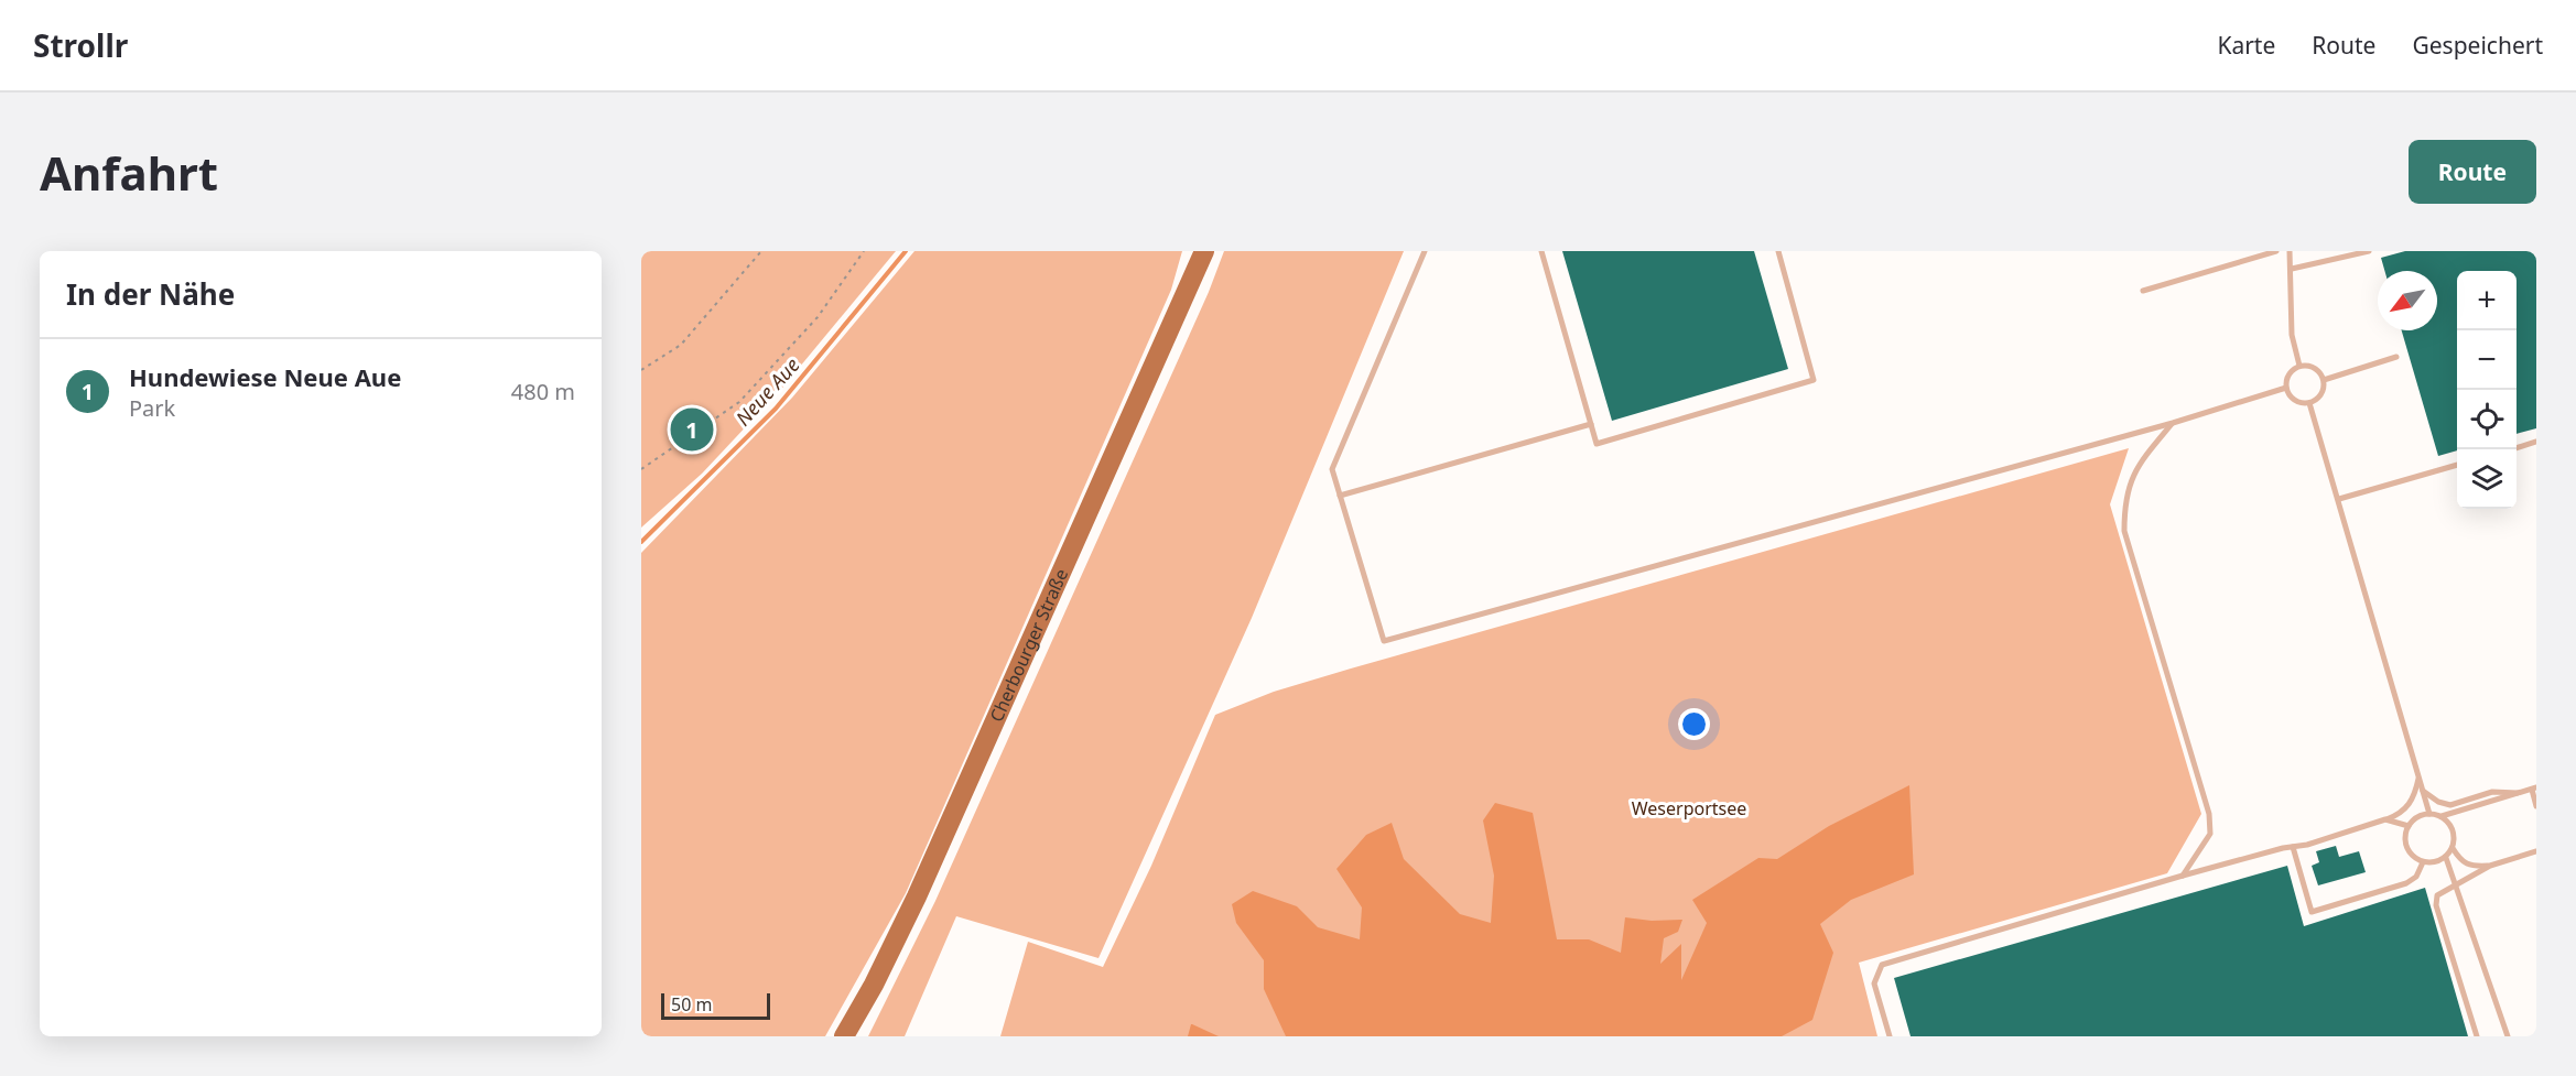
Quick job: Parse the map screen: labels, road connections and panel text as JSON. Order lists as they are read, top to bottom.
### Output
{
  "streets": {
    "main road": ["Cherbourger Straße"]
  },
  "water": ["Neue Aue"],
  "parks": ["Weserportsee"],
  "scale_bar": "50 m",
  "north": "bottom left",
  "page": {
    "header": "Strollr",
    "nav": ["Karte", "Route", "Gespeichert"],
    "buttons": "Route",
    "title": "Anfahrt",
    "heading": "In der Nähe",
    "map_buttons": ["+", "−"],
    "list": [
      {
        "mark": "1",
        "name": "Hundewiese Neue Aue",
        "note": "Park",
        "value": "480 m"
      }
    ],
    "pins": "1",
    "scale": "50 m"
  }
}
